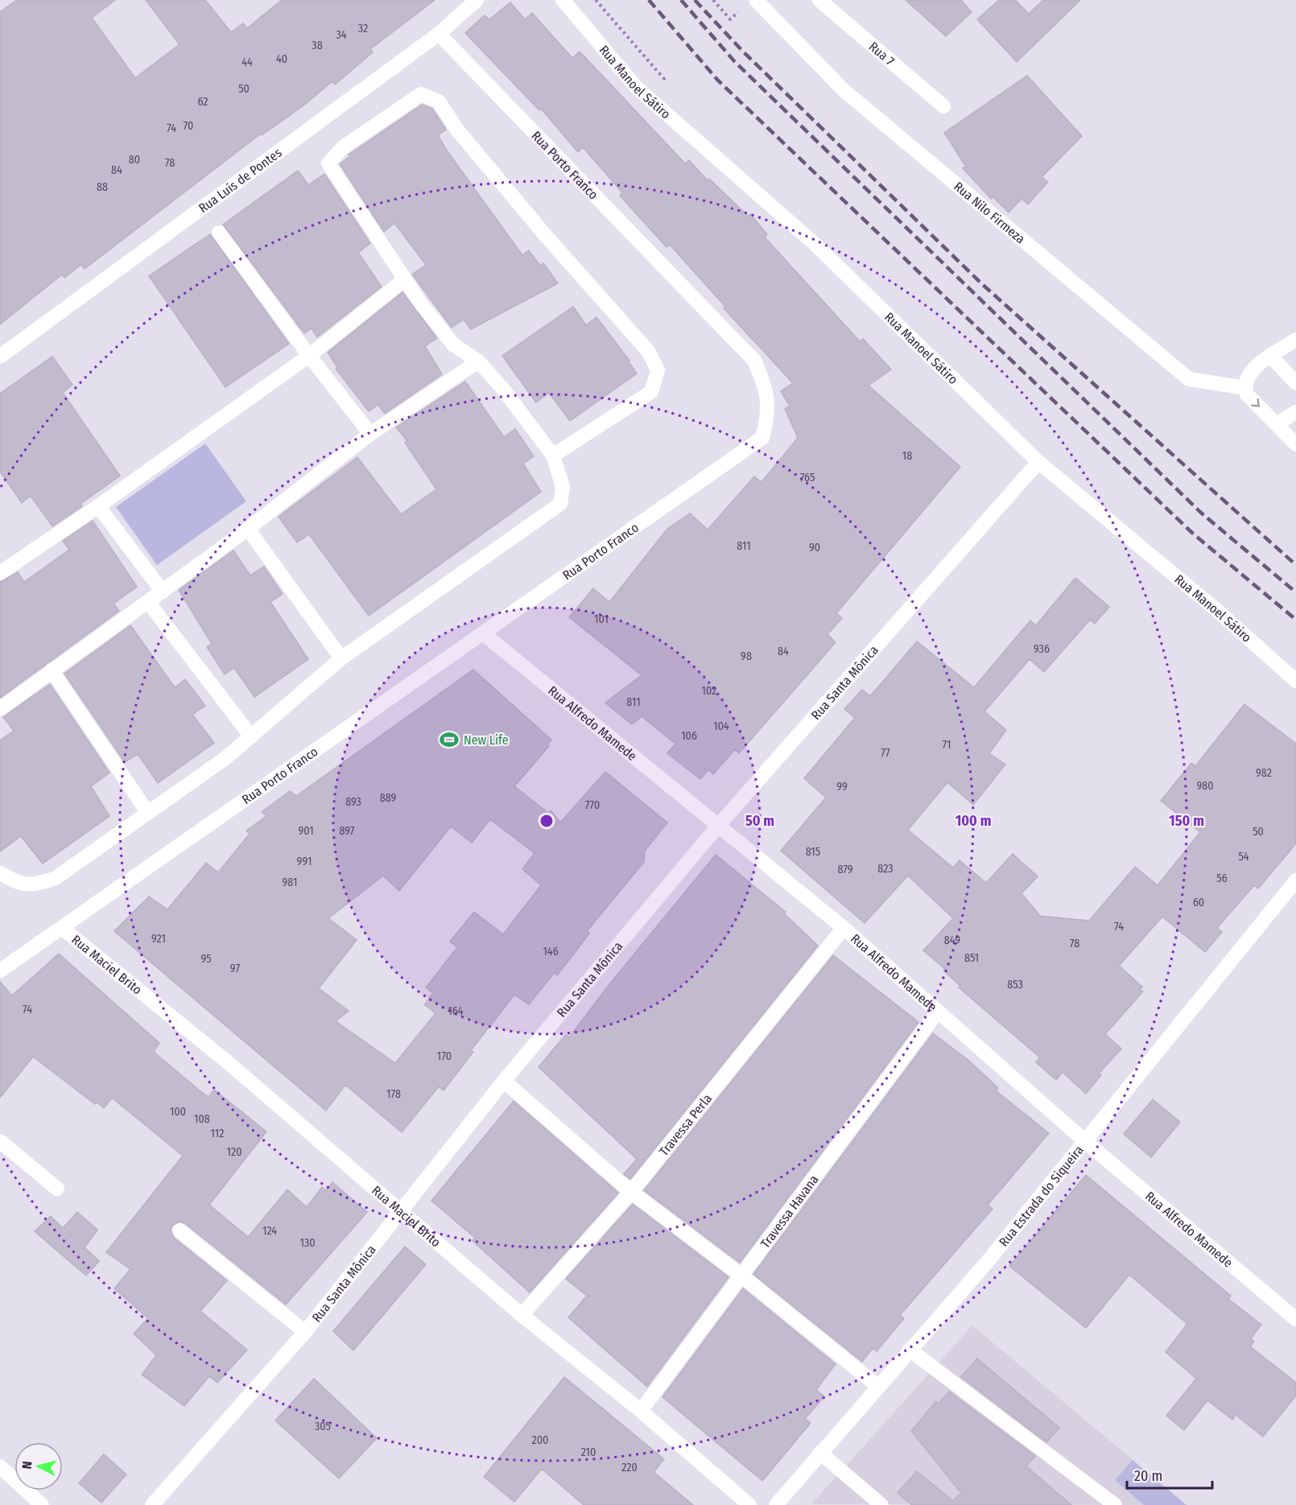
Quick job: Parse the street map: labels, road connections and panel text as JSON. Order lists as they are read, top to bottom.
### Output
{
  "streets": {
    "street": [
      "Rua 7",
      "Rua Manoel Sátiro",
      "Rua Porto Franco",
      "Rua Luís de Pontes",
      "Rua Nilo Firmeza",
      "Rua Santa Mônica",
      "Rua Alfredo Mamede",
      "Rua Maciel Brito",
      "Travessa Perla",
      "Rua Estrada do Siqueira",
      "Travessa Havana"
    ]
  },
  "crossings": [
    ["Rua Manoel Sátiro", "Rua Santa Mônica"],
    ["Rua Porto Franco", "Rua Luís de Pontes"],
    ["Rua Porto Franco", "Rua Alfredo Mamede"],
    ["Rua Porto Franco", "Rua Maciel Brito"],
    ["Rua Santa Mônica", "Rua Alfredo Mamede"],
    ["Rua Santa Mônica", "Rua Maciel Brito"],
    ["Rua Alfredo Mamede", "Travessa Perla"],
    ["Rua Alfredo Mamede", "Rua Estrada do Siqueira"],
    ["Rua Alfredo Mamede", "Travessa Havana"],
    ["Rua Maciel Brito", "Travessa Perla"],
    ["Rua Maciel Brito", "Travessa Havana"]
  ],
  "places": {
    "sports": ["New Life"]
  },
  "house_numbers": [
    "32",
    "34",
    "38",
    "40",
    "44",
    "50",
    "62",
    "70",
    "74",
    "80",
    "78",
    "84",
    "88",
    "18",
    "765",
    "811",
    "90",
    "101",
    "936",
    "84",
    "98",
    "102",
    "811",
    "104",
    "106",
    "71",
    "77",
    "982",
    "980",
    "99",
    "889",
    "893",
    "770",
    "901",
    "897",
    "50",
    "815",
    "54",
    "991",
    "823",
    "879",
    "56",
    "981",
    "60",
    "74",
    "921",
    "849",
    "78",
    "146",
    "851",
    "95",
    "97",
    "853",
    "74",
    "164",
    "170",
    "178",
    "100",
    "108",
    "112",
    "120",
    "124",
    "130",
    "305",
    "200",
    "210",
    "220"
  ],
  "scale_bar": "20 m",
  "north": "left",
  "rings": ["50 m", "100 m", "150 m"]
}
